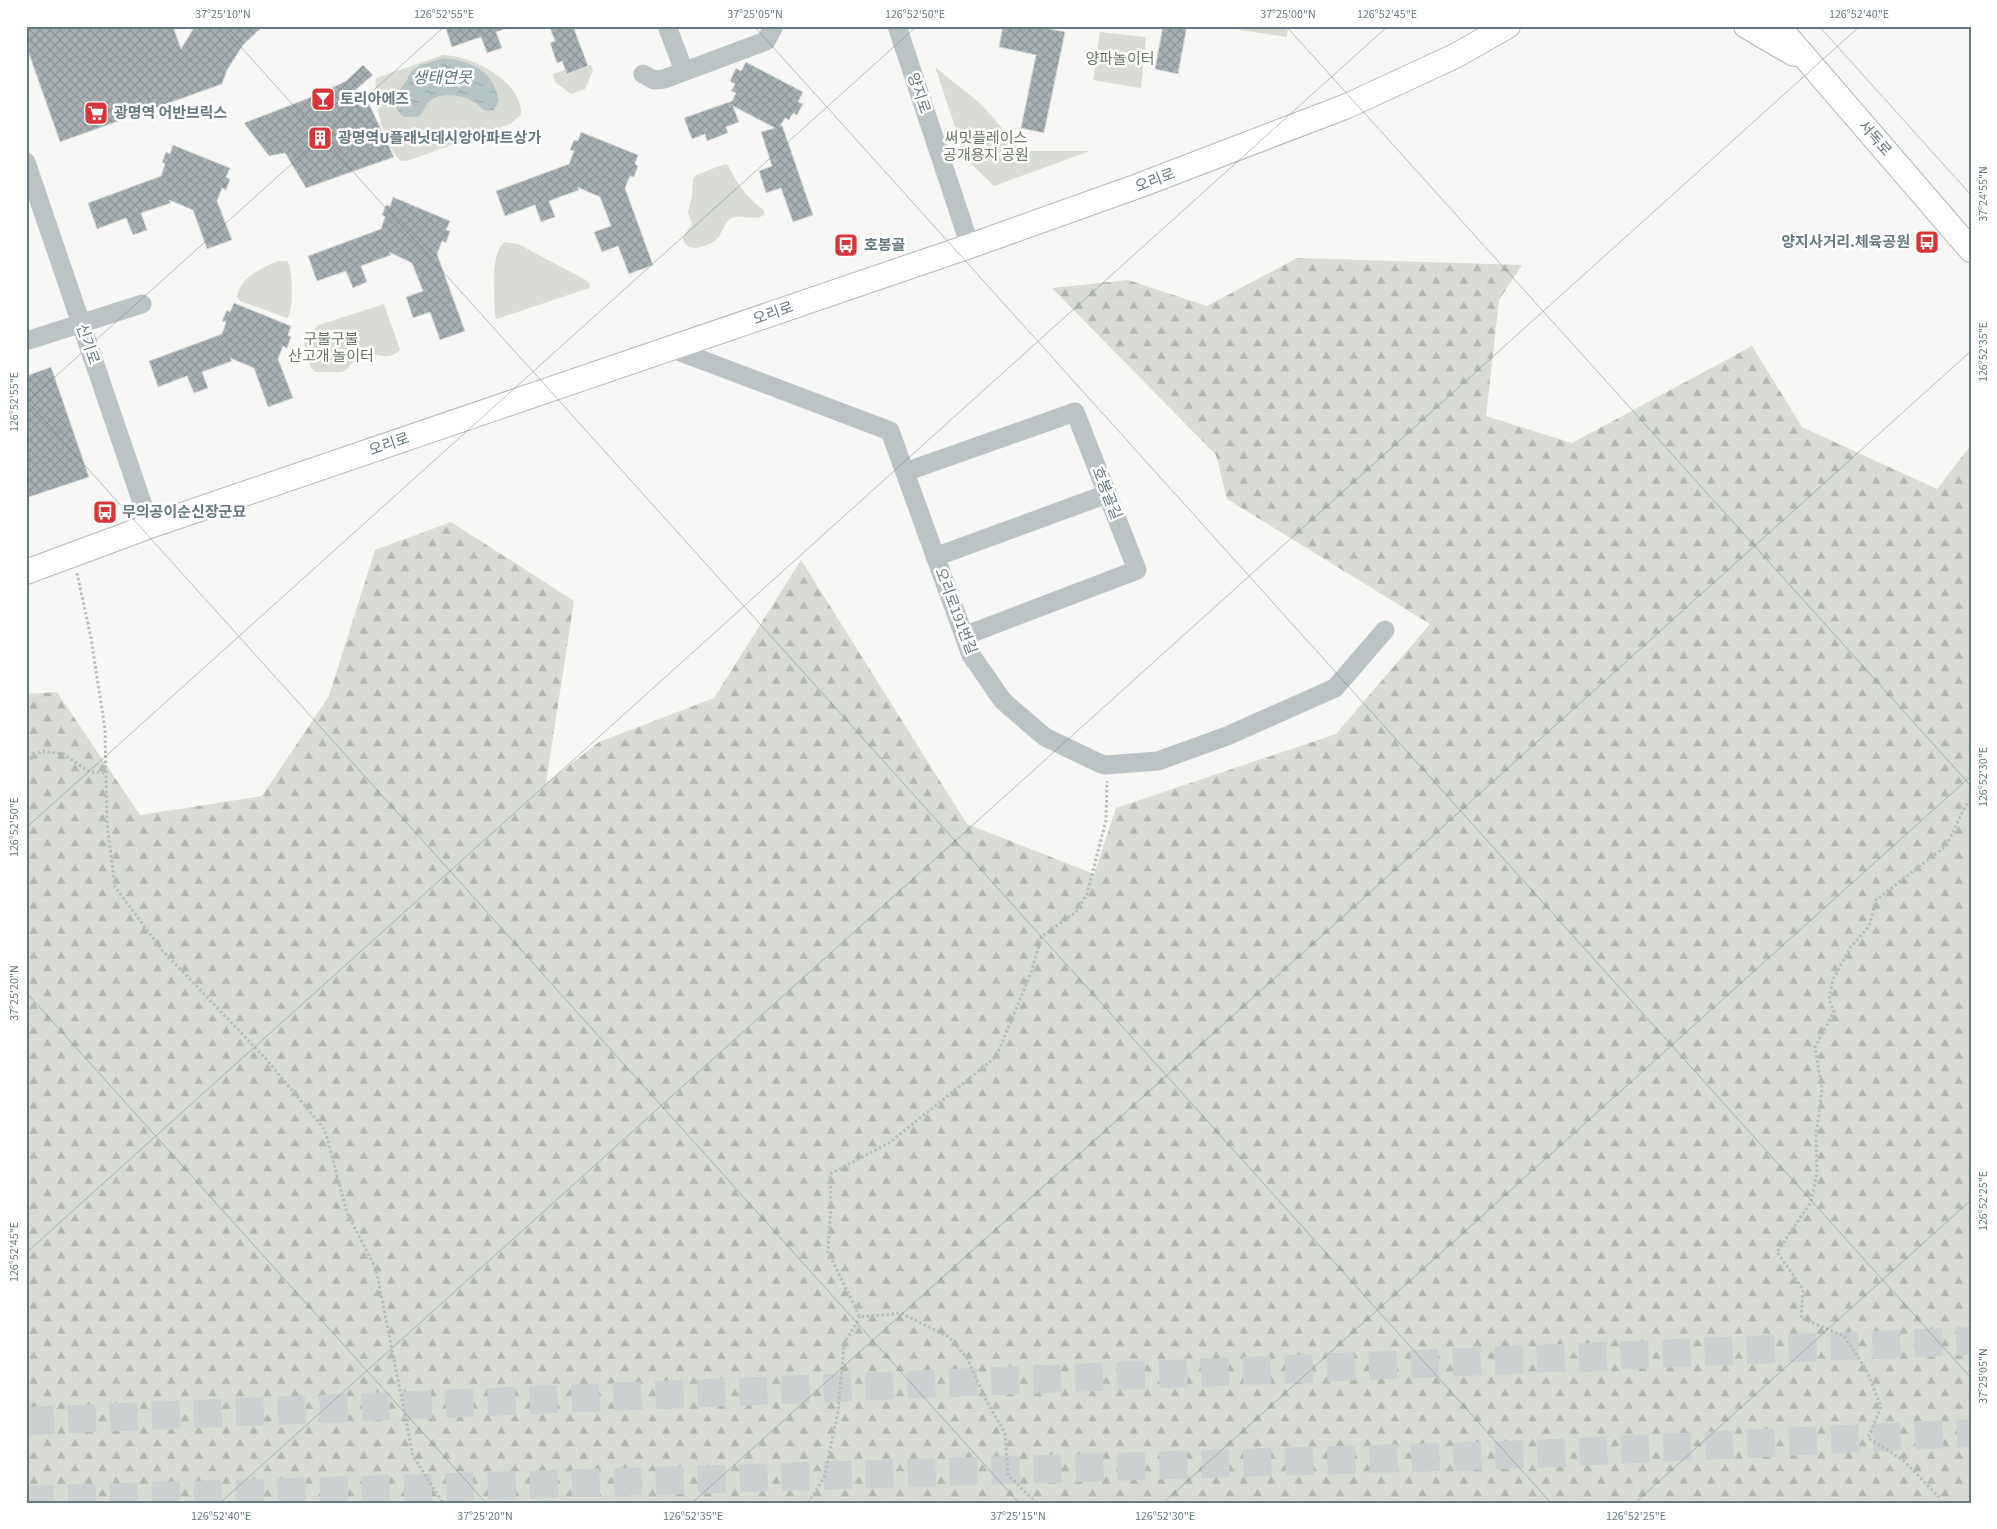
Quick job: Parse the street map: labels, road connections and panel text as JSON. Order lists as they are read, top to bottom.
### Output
{
  "streets": {
    "main road": ["서독로", "오리로"],
    "street": [
      "양지로",
      "신기로",
      "호봉골길",
      "오리로191번길"
    ]
  },
  "crossings": [
    ["양지로", "오리로"],
    ["오리로", "신기로"],
    ["오리로", "오리로191번길"],
    ["호봉골길", "오리로191번길"]
  ],
  "water": ["생태연못"],
  "parks": ["양파놀이터", "써밋플레이스 공개용지 공원", "구불구불 산고개 놀이터"],
  "places": {
    "bar": ["토리아에즈"],
    "supermarket": ["광명역 어반브릭스"],
    "building": ["광명역U플래닛데시앙아파트상가"],
    "bus stop": ["양지사거리.체육공원", "호봉골", "무의공이순신장군묘"]
  },
  "coordinates": [
    "37°25'10\"N",
    "126°52'55\"E",
    "37°25'05\"N",
    "126°52'50\"E",
    "37°25'00\"N",
    "126°52'45\"E",
    "126°52'40\"E",
    "37°24'55\"N",
    "126°52'35\"E",
    "126°52'30\"E",
    "37°25'20\"N",
    "126°52'25\"E",
    "37°25'15\"N"
  ]
}
